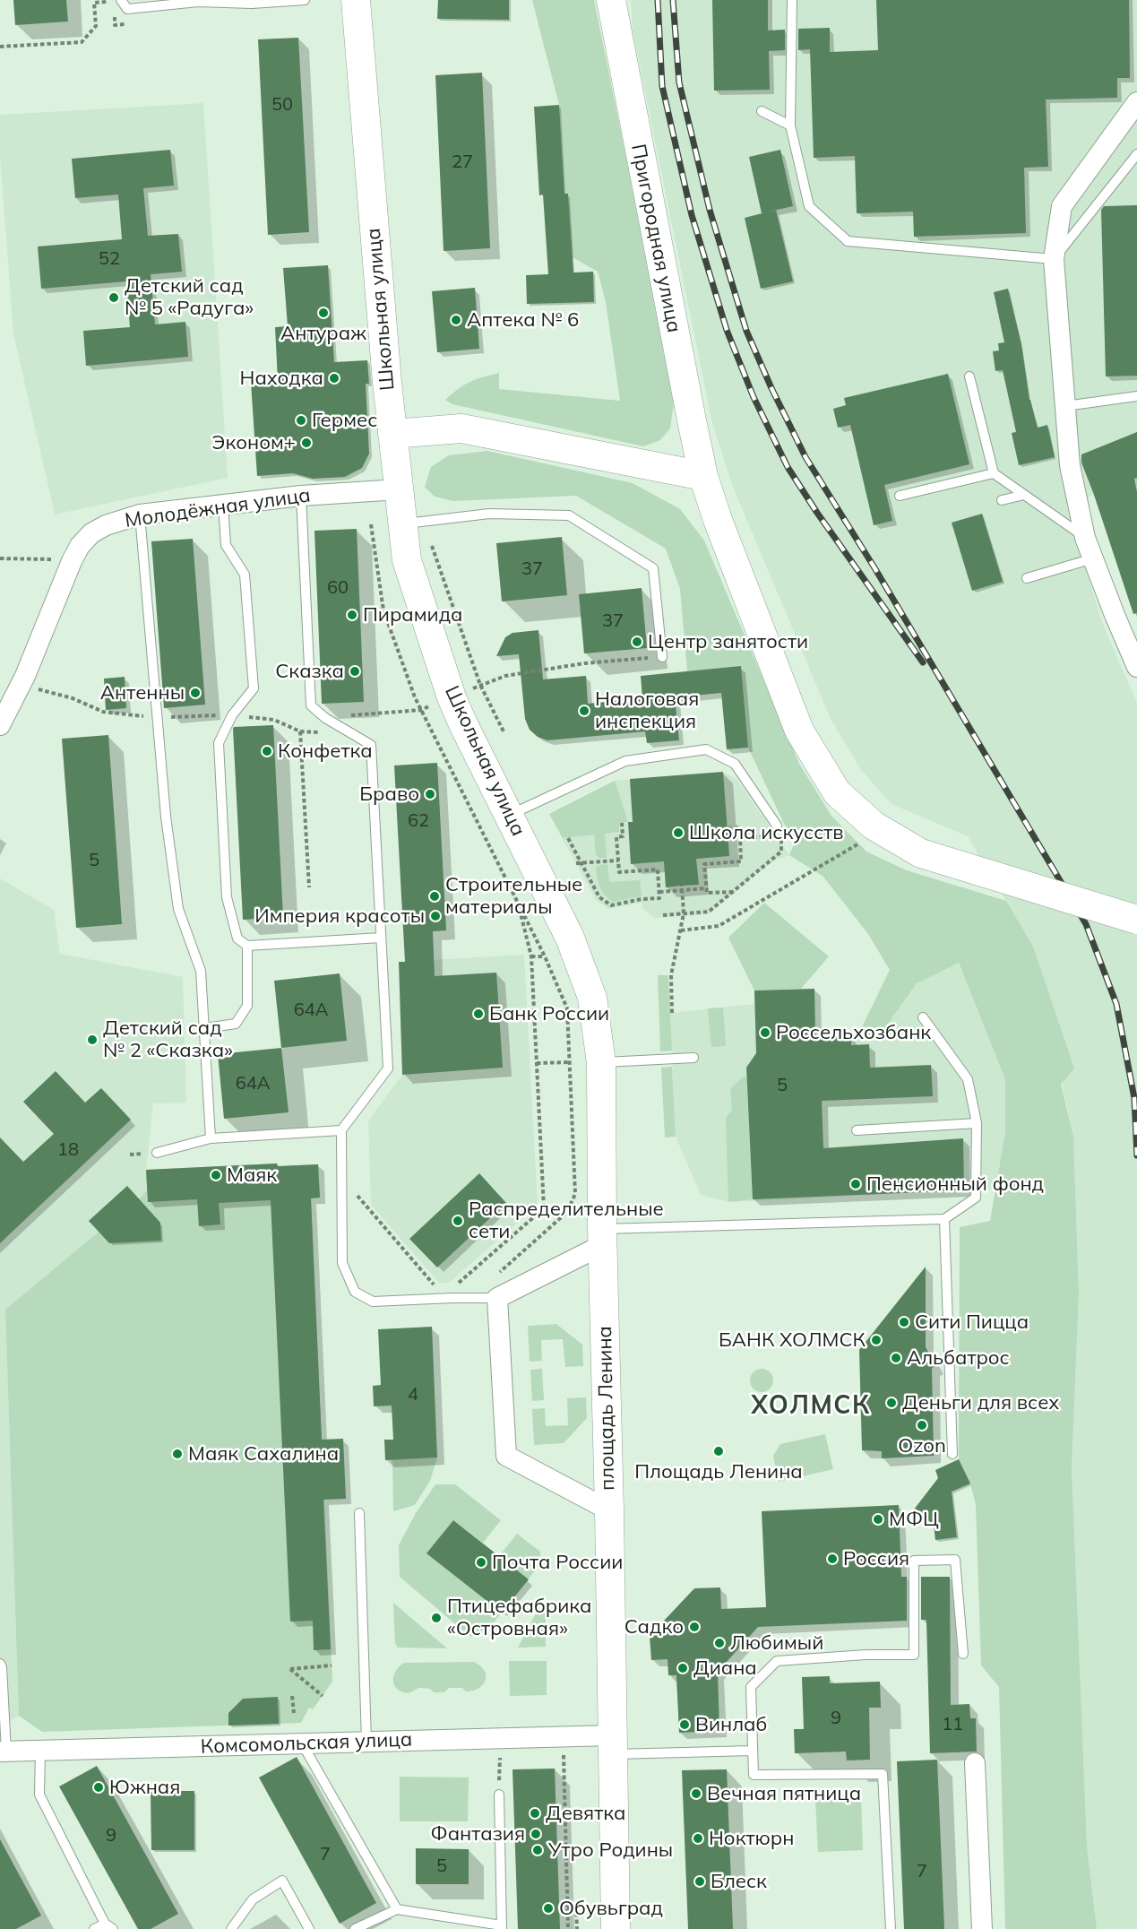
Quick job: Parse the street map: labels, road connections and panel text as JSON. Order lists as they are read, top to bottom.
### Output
{
  "streets": {
    "main road": ["Пригородная улица", "Школьная улица", "площадь Ленина"],
    "street": ["Молодёжная улица", "Комсомольская улица"]
  },
  "crossings": [
    ["Школьная улица", "Молодёжная улица"],
    ["Школьная улица", "площадь Ленина"],
    ["площадь Ленина", "Комсомольская улица"]
  ],
  "districts": ["ХОЛМСК"],
  "places": [
    "Детский сад № 5 «Радуга»",
    "Антураж",
    "Аптека № 6",
    "Находка",
    "Гермес",
    "Эконом+",
    "Пирамида",
    "Центр занятости",
    "Сказка",
    "Антенны",
    "Налоговая инспекция",
    "Конфетка",
    "Браво",
    "Школа искусств",
    "Строительные материалы",
    "Империя красоты",
    "Банк России",
    "Россельхозбанк",
    "Детский сад № 2 «Сказка»",
    "Маяк",
    "Пенсионный фонд",
    "Распределительные сети",
    "Сити Пицца",
    "БАНК ХОЛМСК",
    "Альбатрос",
    "Деньги для всех",
    "Ozon",
    "Площадь Ленина",
    "Маяк Сахалина",
    "МФЦ",
    "Россия",
    "Почта России",
    "Птицефабрика «Островная»",
    "Садко",
    "Любимый",
    "Диана",
    "Винлаб",
    "Южная",
    "Вечная пятница",
    "Девятка",
    "Фантазия",
    "Ноктюрн",
    "Утро Родины",
    "Блеск",
    "Обувьград"
  ],
  "house_numbers": [
    "50",
    "27",
    "52",
    "37",
    "60",
    "37",
    "62",
    "5",
    "64А",
    "64А",
    "5",
    "18",
    "4",
    "9",
    "11",
    "9",
    "7",
    "5",
    "7"
  ]
}
